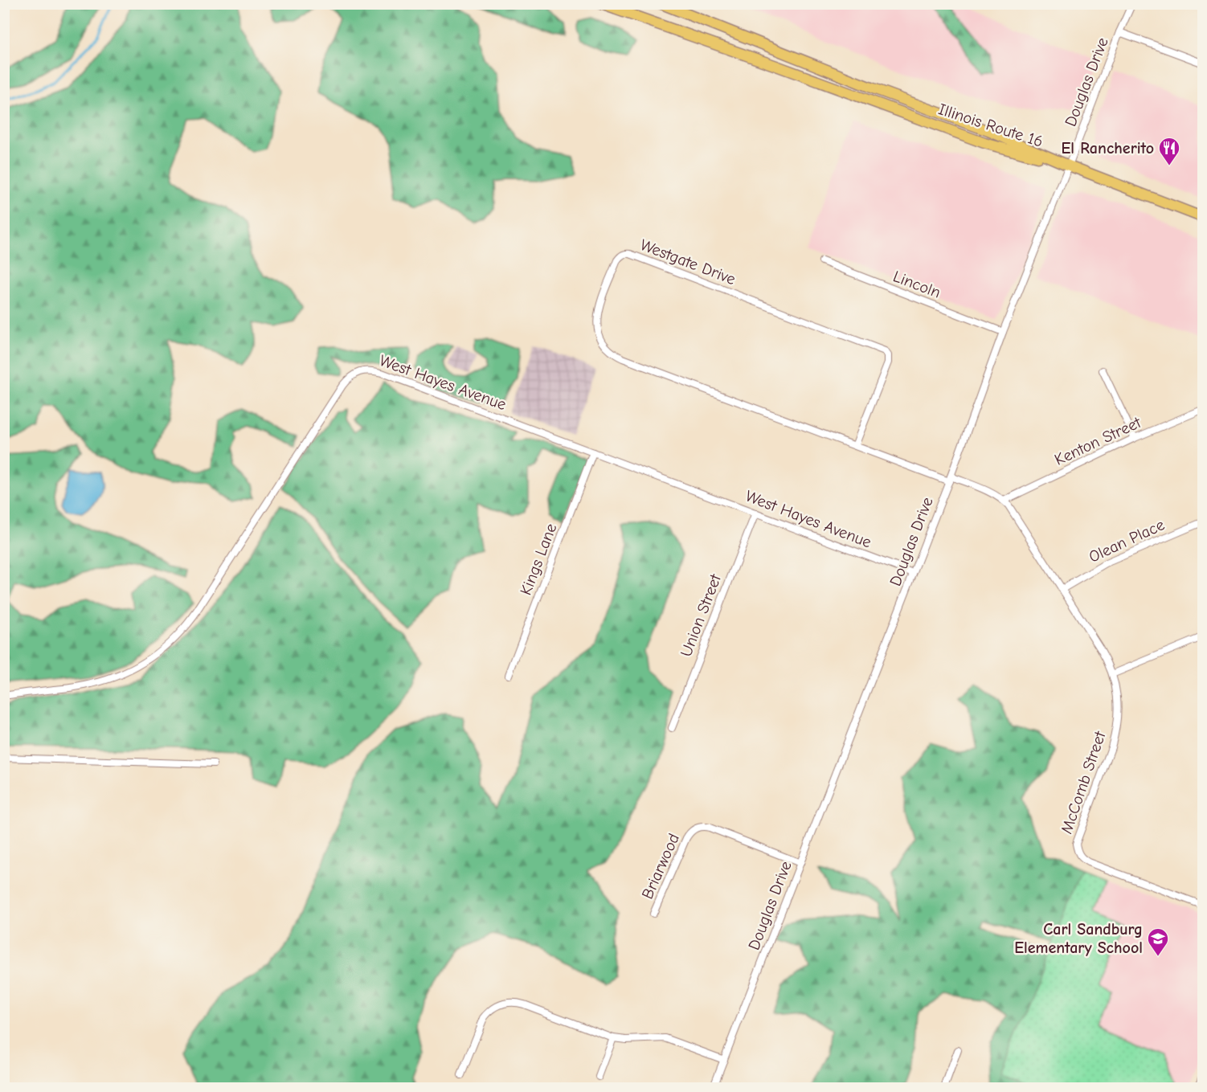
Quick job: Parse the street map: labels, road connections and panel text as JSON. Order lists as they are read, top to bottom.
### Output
{
  "streets": {
    "main road": ["Illinois Route 16"],
    "street": [
      "Douglas Drive",
      "Westgate Drive",
      "Lincoln",
      "West Hayes Avenue",
      "Kenton Street",
      "Olean Place",
      "Kings Lane",
      "Union Street",
      "McComb Street",
      "Briarwood"
    ]
  },
  "crossings": [
    ["Douglas Drive", "Illinois Route 16"],
    ["Douglas Drive", "Westgate Drive"],
    ["Douglas Drive", "Lincoln"],
    ["Douglas Drive", "West Hayes Avenue"],
    ["Douglas Drive", "McComb Street"],
    ["Douglas Drive", "Briarwood"],
    ["Westgate Drive", "McComb Street"],
    ["West Hayes Avenue", "Kings Lane"],
    ["West Hayes Avenue", "Union Street"],
    ["Kenton Street", "McComb Street"],
    ["Olean Place", "McComb Street"]
  ],
  "places": {
    "restaurant": ["El Rancherito"],
    "school or university": ["Carl Sandburg Elementary School"]
  }
}
